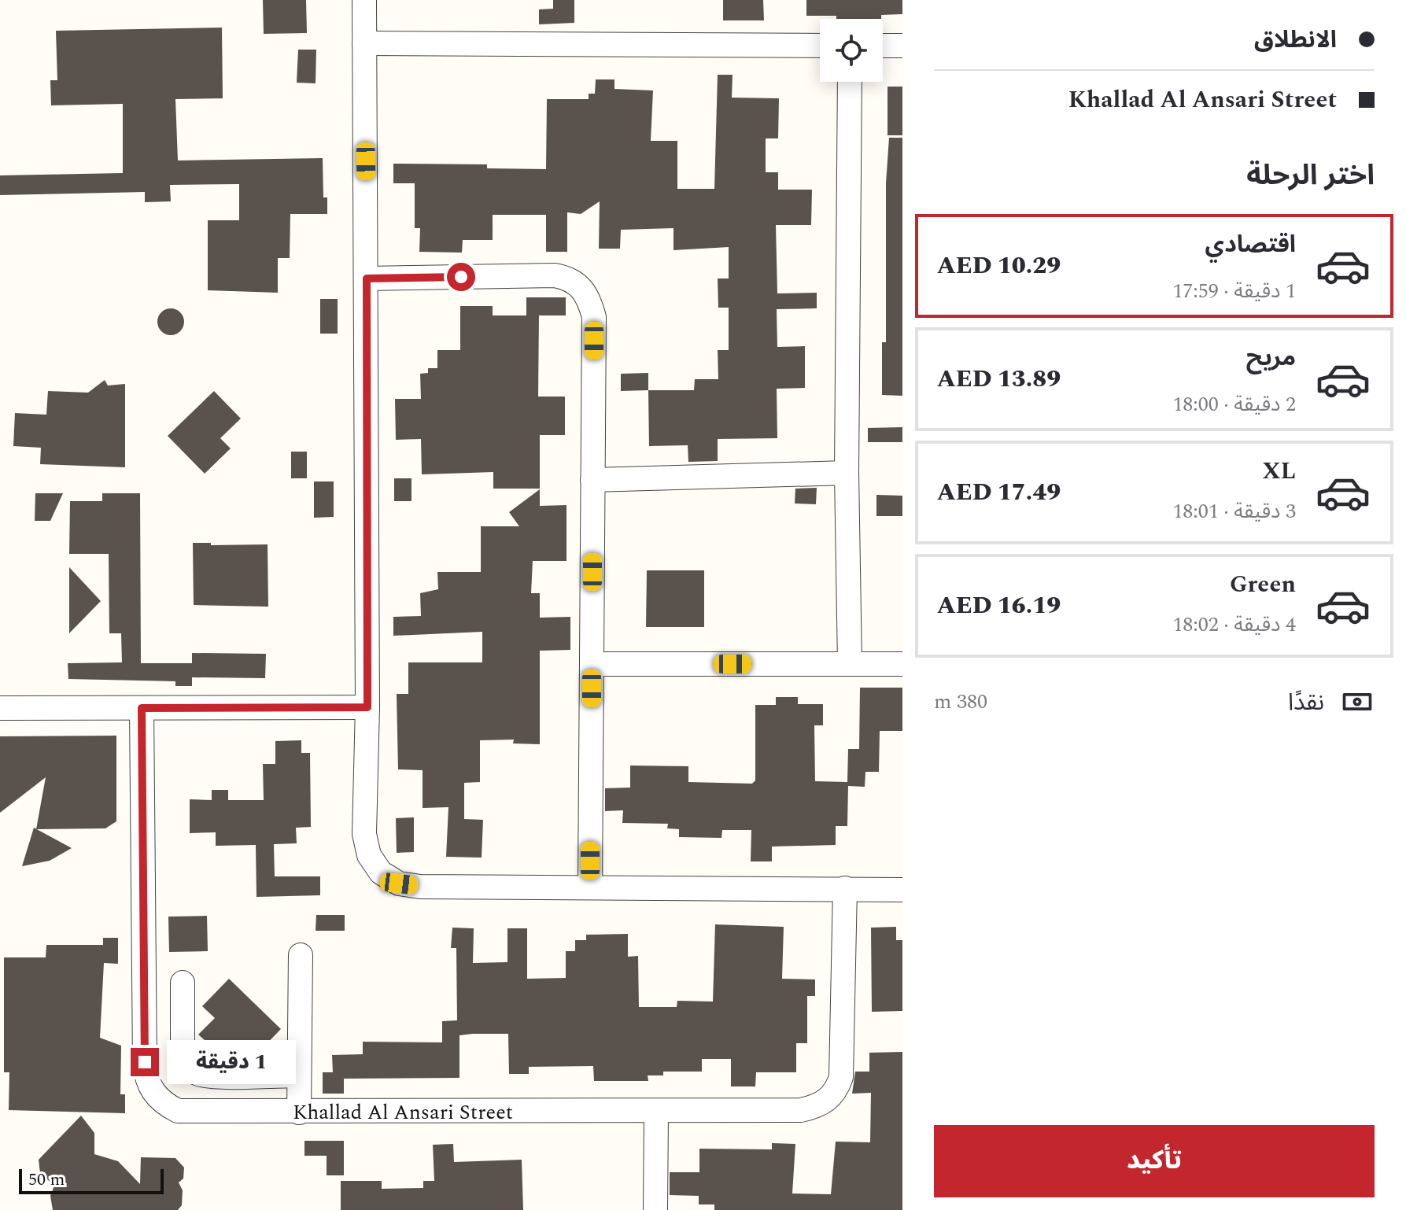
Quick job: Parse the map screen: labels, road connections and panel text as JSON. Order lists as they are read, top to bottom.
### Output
{
  "streets": {
    "street": ["Khallad Al Ansari Street"]
  },
  "scale_bar": "50 m",
  "page": {
    "banner": ["الانطلاق", "Khallad Al Ansari Street"],
    "heading": "اختر الرحلة",
    "list": [
      {
        "name": "اقتصادي",
        "note": "1 دقيقة · 17:59",
        "value": "AED 10.29"
      },
      {
        "name": "مريح",
        "note": "2 دقيقة · 18:00",
        "value": "AED 13.89"
      },
      {
        "name": "XL",
        "note": "3 دقيقة · 18:01",
        "value": "AED 17.49"
      },
      {
        "name": "Green",
        "note": "4 دقيقة · 18:02",
        "value": "AED 16.19"
      }
    ],
    "pay": ["نقدًا", "380 m"],
    "bubble": "1 دقيقة",
    "buttons": "تأكيد",
    "scale": "50 m"
  }
}
